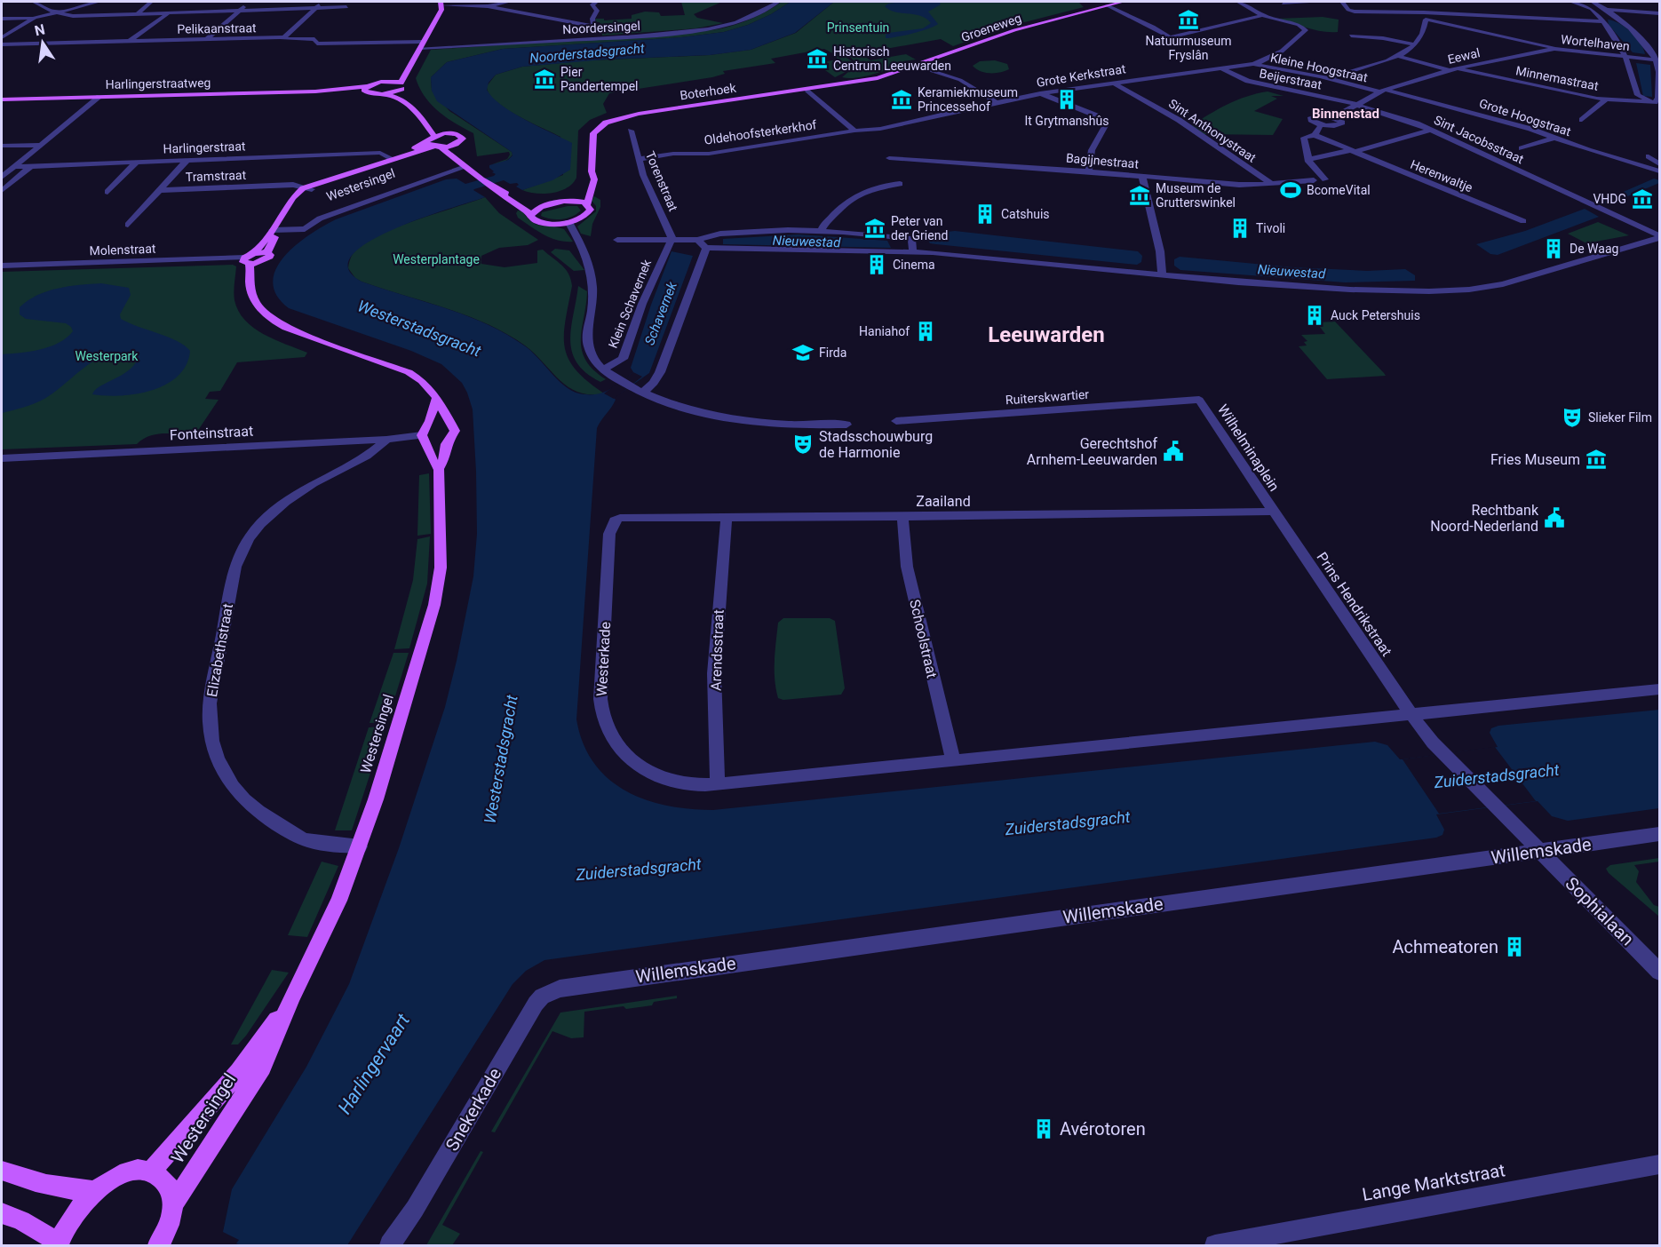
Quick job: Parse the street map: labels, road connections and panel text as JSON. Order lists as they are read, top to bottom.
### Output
{
  "streets": {
    "main road": [
      "Groeneweg",
      "Harlingerstraatweg",
      "Boterhoek",
      "Westersingel"
    ],
    "street": [
      "Noordersingel",
      "Pelikaanstraat",
      "Wortelhaven",
      "Eewal",
      "Kleine Hoogstraat",
      "Grote Kerkstraat",
      "Minnemastraat",
      "Beijerstraat",
      "Grote Hoogstraat",
      "Sint Anthonystraat",
      "Oldehoofsterkerkhof",
      "Sint Jacobsstraat",
      "Harlingerstraat",
      "Bagijnestraat",
      "Tramstraat",
      "Herenwaltje",
      "Torenstraat",
      "Molenstraat",
      "Klein Schavernek",
      "Ruiterskwartier",
      "Fonteinstraat",
      "Wilhelminaplein",
      "Zaailand",
      "Prins Hendrikstraat",
      "Schoolstraat",
      "Elizabethstraat",
      "Arendsstraat",
      "Westerkade",
      "Willemskade",
      "Sophialaan",
      "Snekerkade",
      "Lange Marktstraat"
    ]
  },
  "crossings": [
    ["Noordersingel", "Pelikaanstraat"],
    ["Groeneweg", "Boterhoek"],
    ["Wortelhaven", "Eewal"],
    ["Eewal", "Kleine Hoogstraat"],
    ["Eewal", "Minnemastraat"],
    ["Eewal", "Beijerstraat"],
    ["Eewal", "Grote Hoogstraat"],
    ["Eewal", "Sint Jacobsstraat"],
    ["Kleine Hoogstraat", "Grote Kerkstraat"],
    ["Kleine Hoogstraat", "Grote Hoogstraat"],
    ["Grote Kerkstraat", "Beijerstraat"],
    ["Grote Kerkstraat", "Sint Anthonystraat"],
    ["Grote Kerkstraat", "Oldehoofsterkerkhof"],
    ["Beijerstraat", "Sint Jacobsstraat"],
    ["Sint Anthonystraat", "Bagijnestraat"],
    ["Oldehoofsterkerkhof", "Torenstraat"],
    ["Harlingerstraat", "Tramstraat"],
    ["Torenstraat", "Klein Schavernek"],
    ["Westersingel", "Fonteinstraat"],
    ["Westersingel", "Elizabethstraat"],
    ["Ruiterskwartier", "Wilhelminaplein"],
    ["Fonteinstraat", "Elizabethstraat"],
    ["Wilhelminaplein", "Zaailand"],
    ["Wilhelminaplein", "Prins Hendrikstraat"],
    ["Zaailand", "Prins Hendrikstraat"],
    ["Zaailand", "Schoolstraat"],
    ["Zaailand", "Arendsstraat"],
    ["Zaailand", "Westerkade"],
    ["Prins Hendrikstraat", "Sophialaan"],
    ["Arendsstraat", "Westerkade"],
    ["Willemskade", "Sophialaan"],
    ["Willemskade", "Snekerkade"]
  ],
  "districts": ["Binnenstad", "Leeuwarden"],
  "water": [
    "Noorderstadsgracht",
    "Nieuwestad",
    "Schavernek",
    "Westerstadsgracht",
    "Zuiderstadsgracht",
    "Harlingervaart"
  ],
  "parks": ["Prinsentuin", "Westerplantage", "Westerpark"],
  "places": {
    "museum": [
      "Natuurmuseum Fryslân",
      "Historisch Centrum Leeuwarden",
      "Pier Pandertempel",
      "Keramiekmuseum Princessehof",
      "Museum de Grutterswinkel",
      "VHDG",
      "Peter van der Griend",
      "Fries Museum"
    ],
    "building": [
      "It Grytmanshûs",
      "Catshuis",
      "Tivoli",
      "De Waag",
      "Cinema",
      "Auck Petershuis",
      "Haniahof",
      "Achmeatoren",
      "Avérotoren"
    ],
    "sports": ["BcomeVital"],
    "school or university": ["Firda"],
    "theatre": ["Slieker Film", "Stadsschouwburg de Harmonie"],
    "public building": ["Gerechtshof Arnhem-Leeuwarden", "Rechtbank Noord-Nederland"]
  },
  "north": "top"
}
